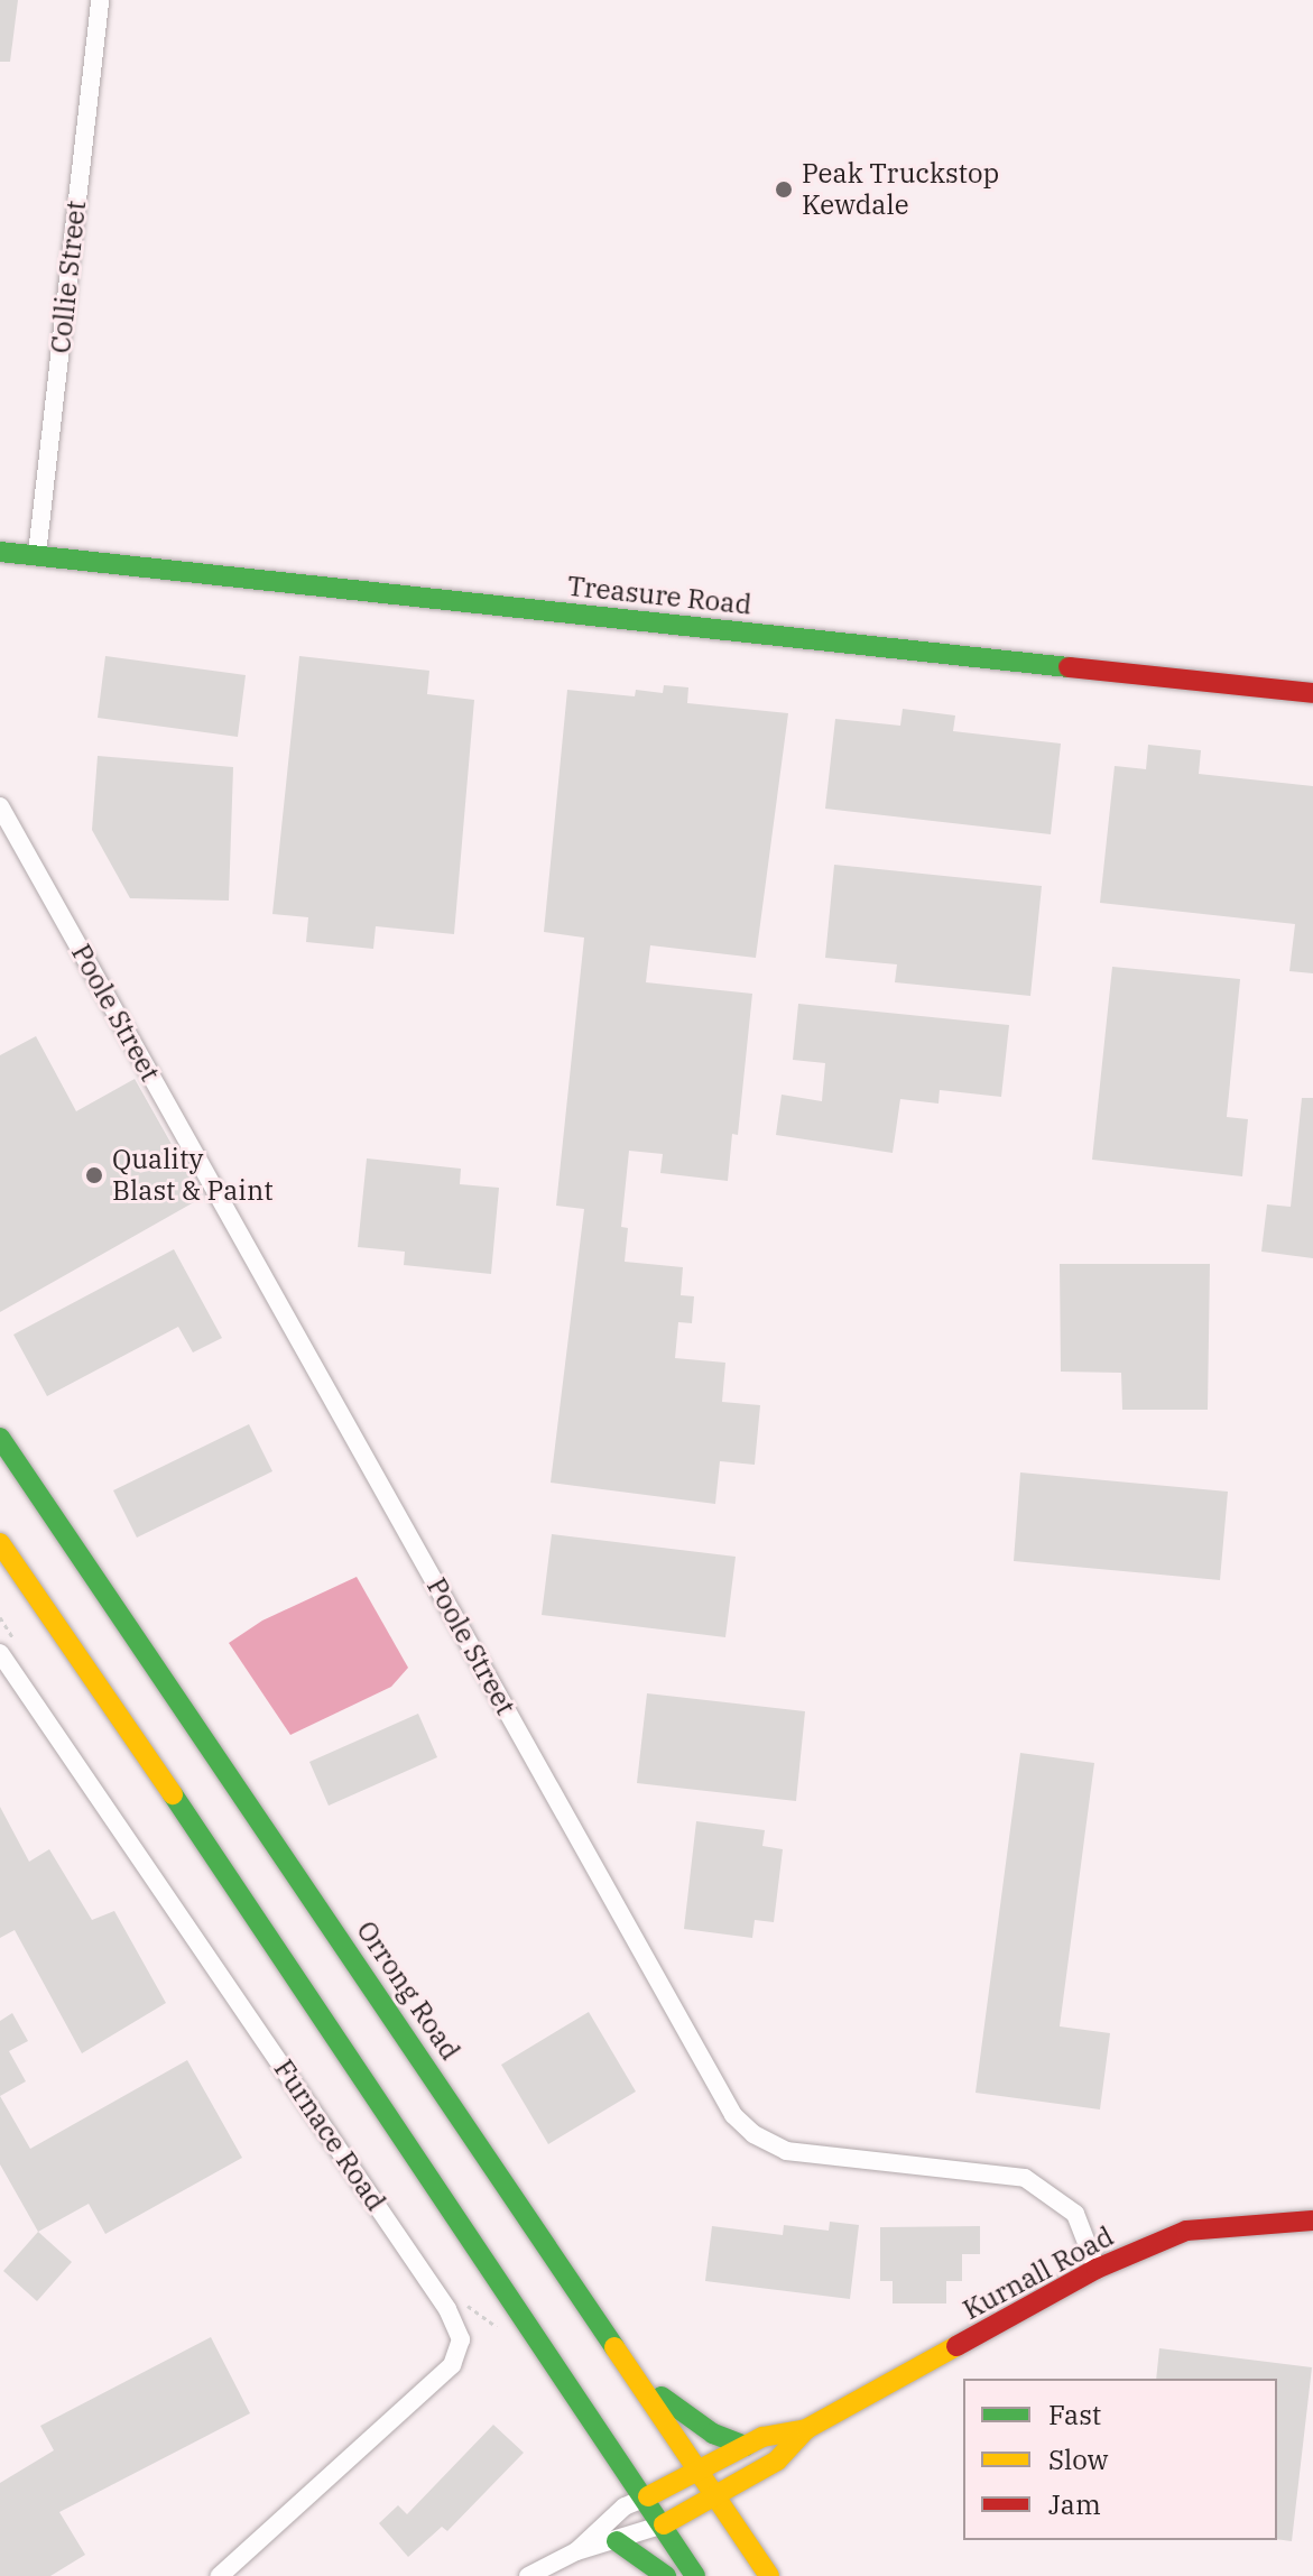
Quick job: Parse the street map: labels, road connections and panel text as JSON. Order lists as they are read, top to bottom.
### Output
{
  "streets": {
    "main road": ["Treasure Road", "Orrong Road", "Kurnall Road"],
    "street": ["Collie Street", "Poole Street", "Furnace Road"]
  },
  "crossings": [
    ["Collie Street", "Treasure Road"],
    ["Poole Street", "Kurnall Road"],
    ["Orrong Road", "Kurnall Road"]
  ],
  "places": ["Peak Truckstop Kewdale", "Quality Blast & Paint"],
  "legend": ["Fast", "Slow", "Jam"]
}
